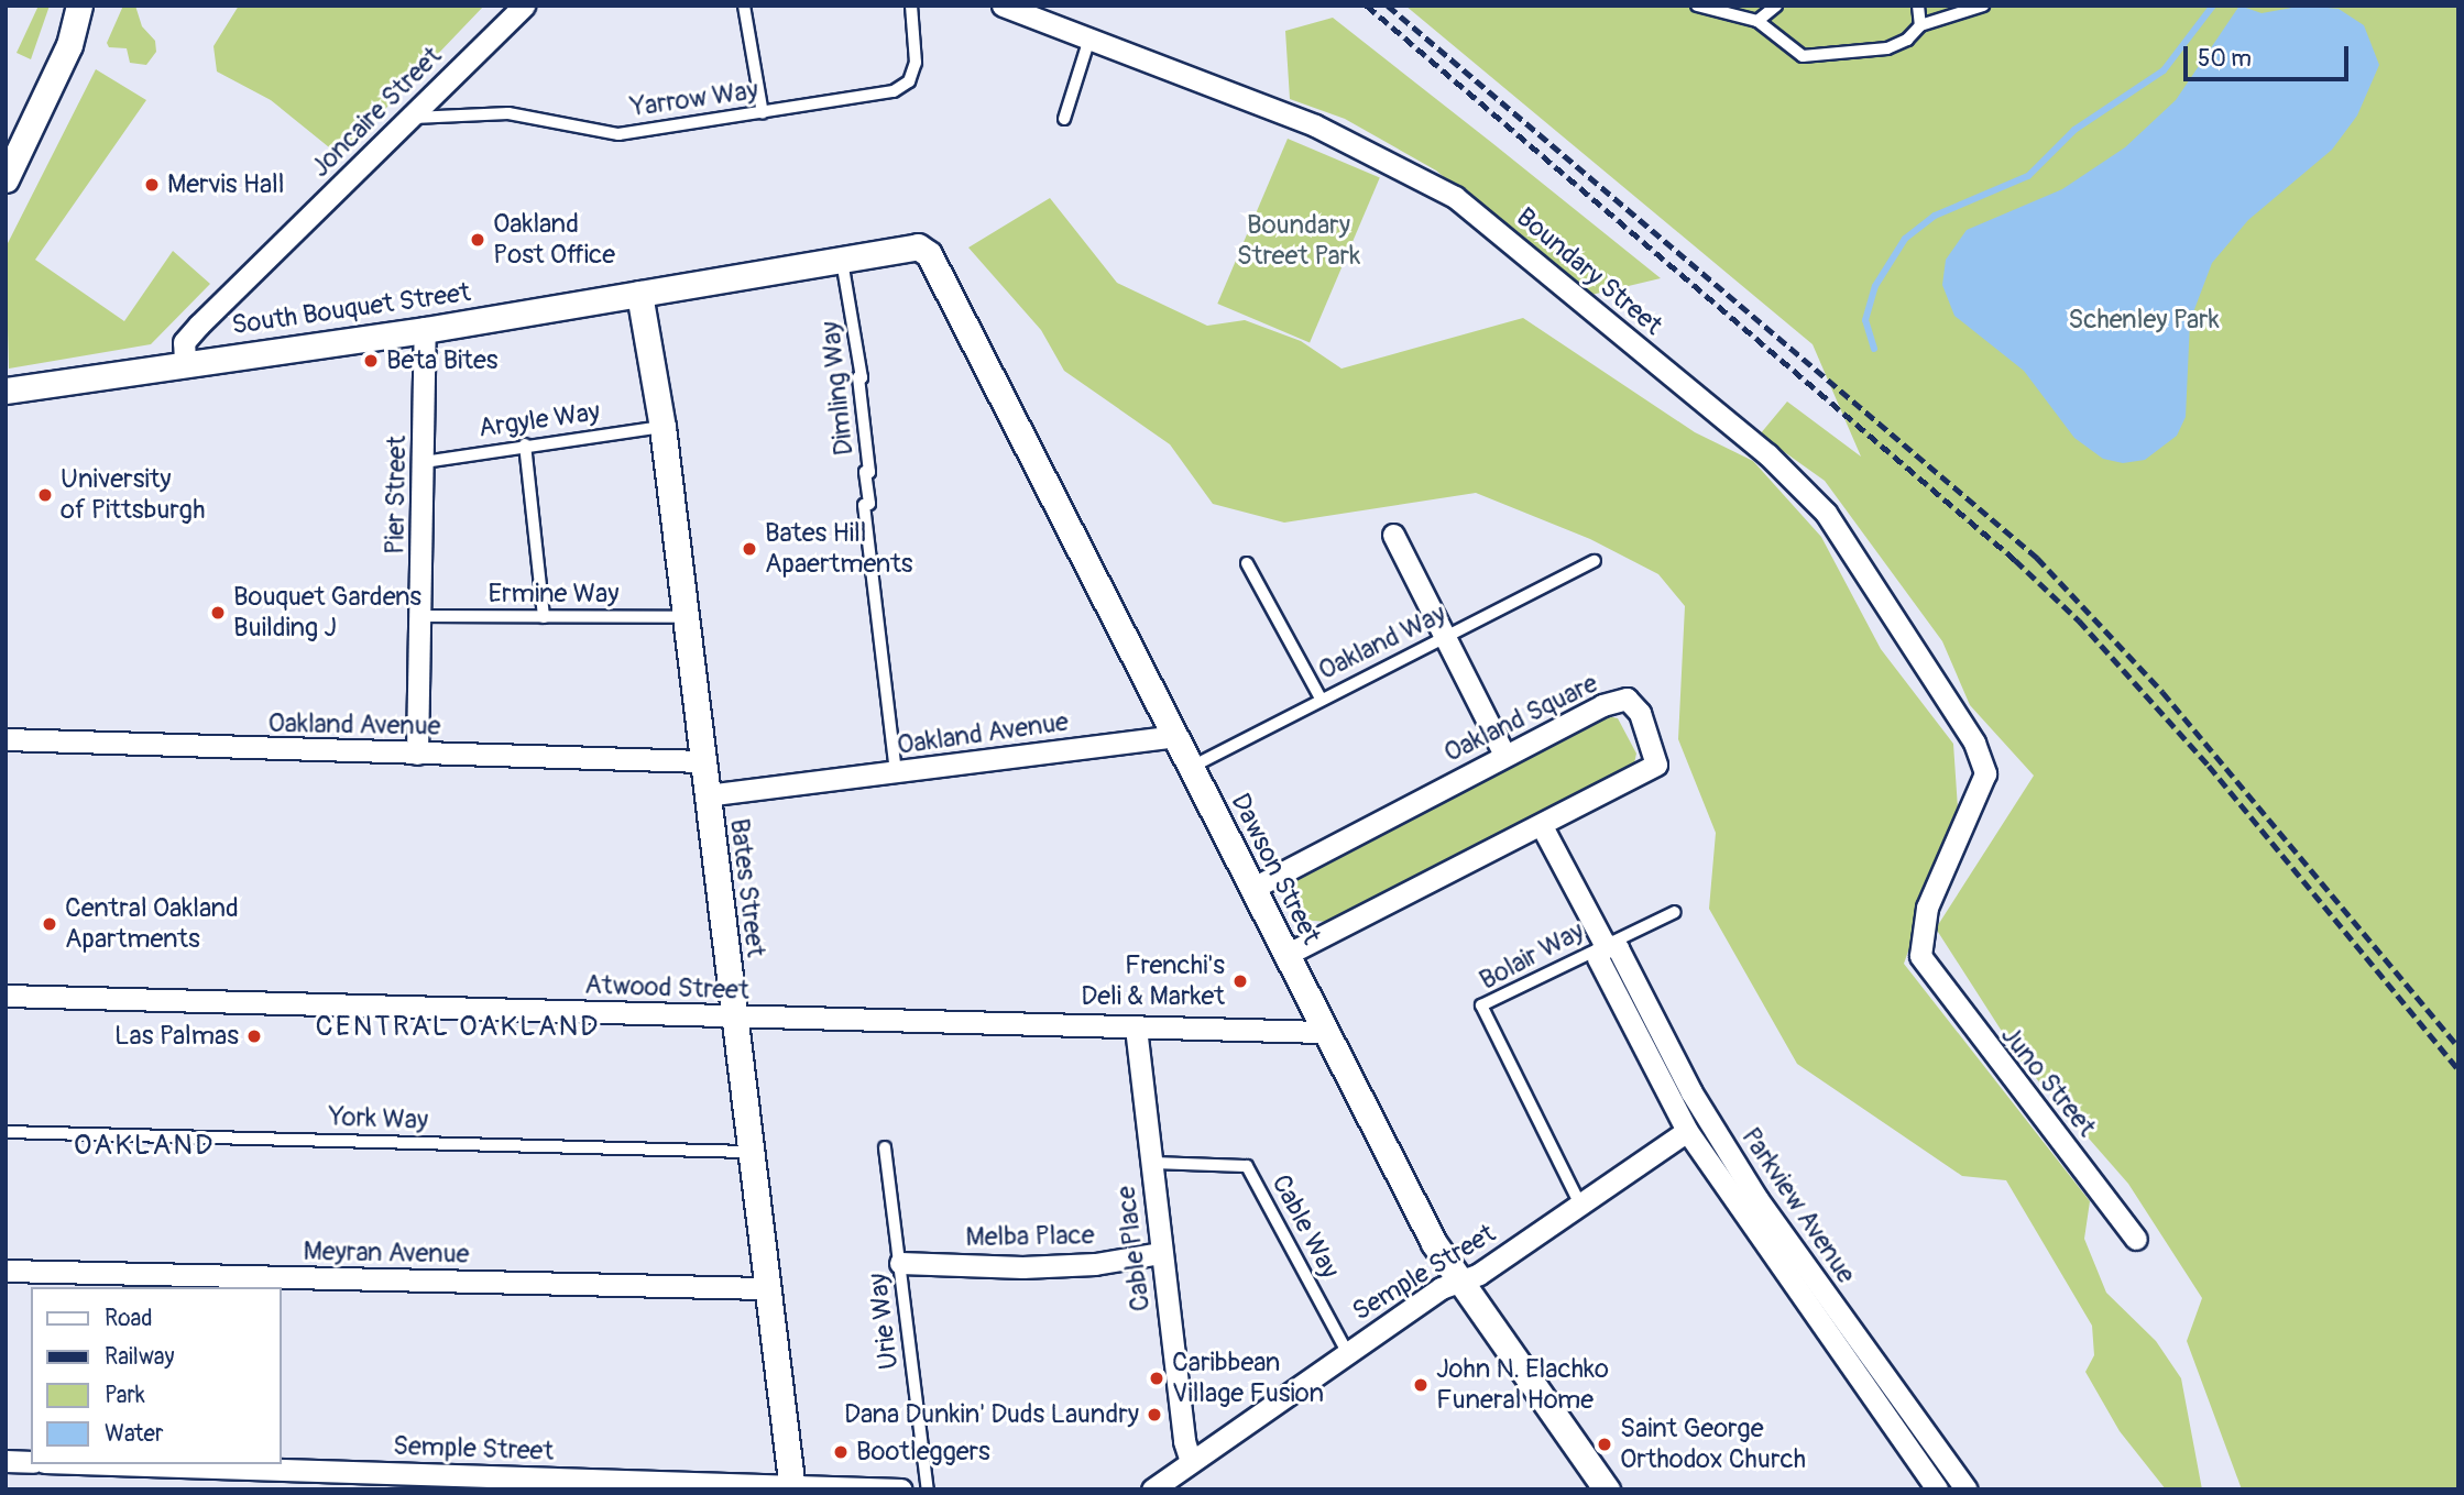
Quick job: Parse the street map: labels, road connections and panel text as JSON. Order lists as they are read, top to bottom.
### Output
{
  "streets": {
    "street": [
      "Joncaire Street",
      "Boundary Street",
      "South Bouquet Street",
      "Pier Street",
      "Oakland Square",
      "Oakland Avenue",
      "Dawson Street",
      "Bates Street",
      "Atwood Street",
      "Juno Street",
      "Parkview Avenue",
      "Melba Place",
      "Cable Place",
      "Meyran Avenue",
      "Semple Street"
    ],
    "lane": [
      "Yarrow Way",
      "Dimling Way",
      "Argyle Way",
      "Ermine Way",
      "Oakland Way",
      "Bolair Way",
      "York Way",
      "Cable Way",
      "Urie Way"
    ]
  },
  "crossings": [
    ["Yarrow Way", "Joncaire Street"],
    ["Joncaire Street", "South Bouquet Street"],
    ["Boundary Street", "Juno Street"],
    ["South Bouquet Street", "Dimling Way"],
    ["South Bouquet Street", "Pier Street"],
    ["South Bouquet Street", "Dawson Street"],
    ["South Bouquet Street", "Bates Street"],
    ["Dimling Way", "Oakland Avenue"],
    ["Argyle Way", "Pier Street"],
    ["Argyle Way", "Bates Street"],
    ["Pier Street", "Ermine Way"],
    ["Pier Street", "Oakland Avenue"],
    ["Ermine Way", "Bates Street"],
    ["Oakland Way", "Dawson Street"],
    ["Oakland Square", "Dawson Street"],
    ["Oakland Square", "Parkview Avenue"],
    ["Oakland Avenue", "Dawson Street"],
    ["Oakland Avenue", "Bates Street"],
    ["Dawson Street", "Atwood Street"],
    ["Dawson Street", "Semple Street"],
    ["Bates Street", "Atwood Street"],
    ["Bates Street", "York Way"],
    ["Bates Street", "Meyran Avenue"],
    ["Bates Street", "Semple Street"],
    ["Bolair Way", "Parkview Avenue"],
    ["Bolair Way", "Semple Street"],
    ["Atwood Street", "Cable Place"],
    ["Parkview Avenue", "Semple Street"],
    ["Cable Way", "Cable Place"],
    ["Cable Way", "Semple Street"],
    ["Melba Place", "Cable Place"],
    ["Melba Place", "Urie Way"],
    ["Cable Place", "Semple Street"]
  ],
  "districts": ["CENTRAL OAKLAND", "OAKLAND"],
  "parks": ["Boundary Street Park", "Schenley Park"],
  "places": [
    "Mervis Hall",
    "Oakland Post Office",
    "Beta Bites",
    "University of Pittsburgh",
    "Bates Hill Apaertments",
    "Bouquet Gardens Building J",
    "Central Oakland Apartments",
    "Frenchi's Deli & Market",
    "Las Palmas",
    "Caribbean Village Fusion",
    "John N. Elachko Funeral Home",
    "Dana Dunkin' Duds Laundry",
    "Saint George Orthodox Church",
    "Bootleggers"
  ],
  "legend": [
    "Road",
    "Railway",
    "Park",
    "Water"
  ],
  "scale_bar": "50 m"
}
